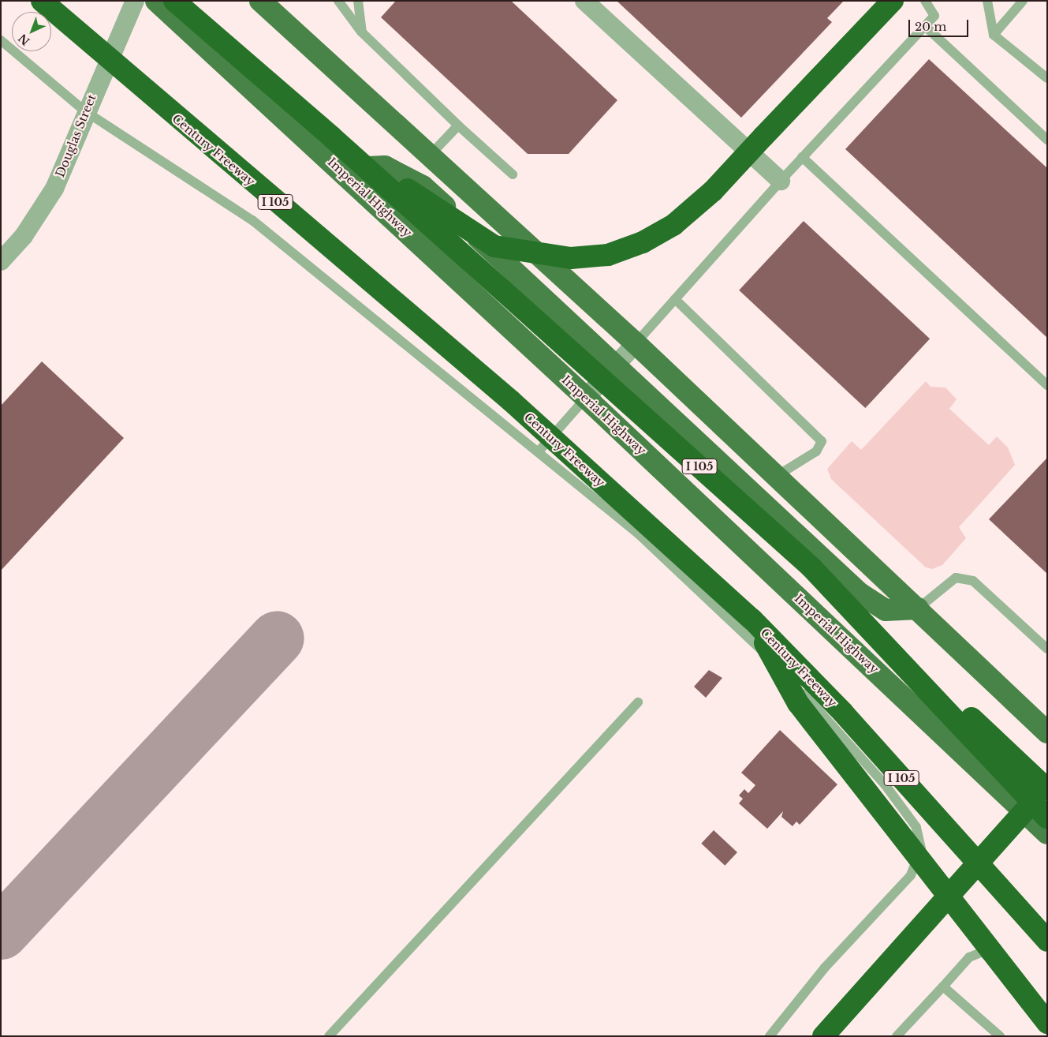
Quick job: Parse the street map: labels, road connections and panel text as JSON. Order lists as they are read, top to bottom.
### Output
{
  "streets": {
    "highway": ["Century Freeway", "I 105"],
    "main road": ["Imperial Highway"],
    "street": ["Douglas Street"]
  },
  "scale_bar": "20 m",
  "north": "bottom left"
}
